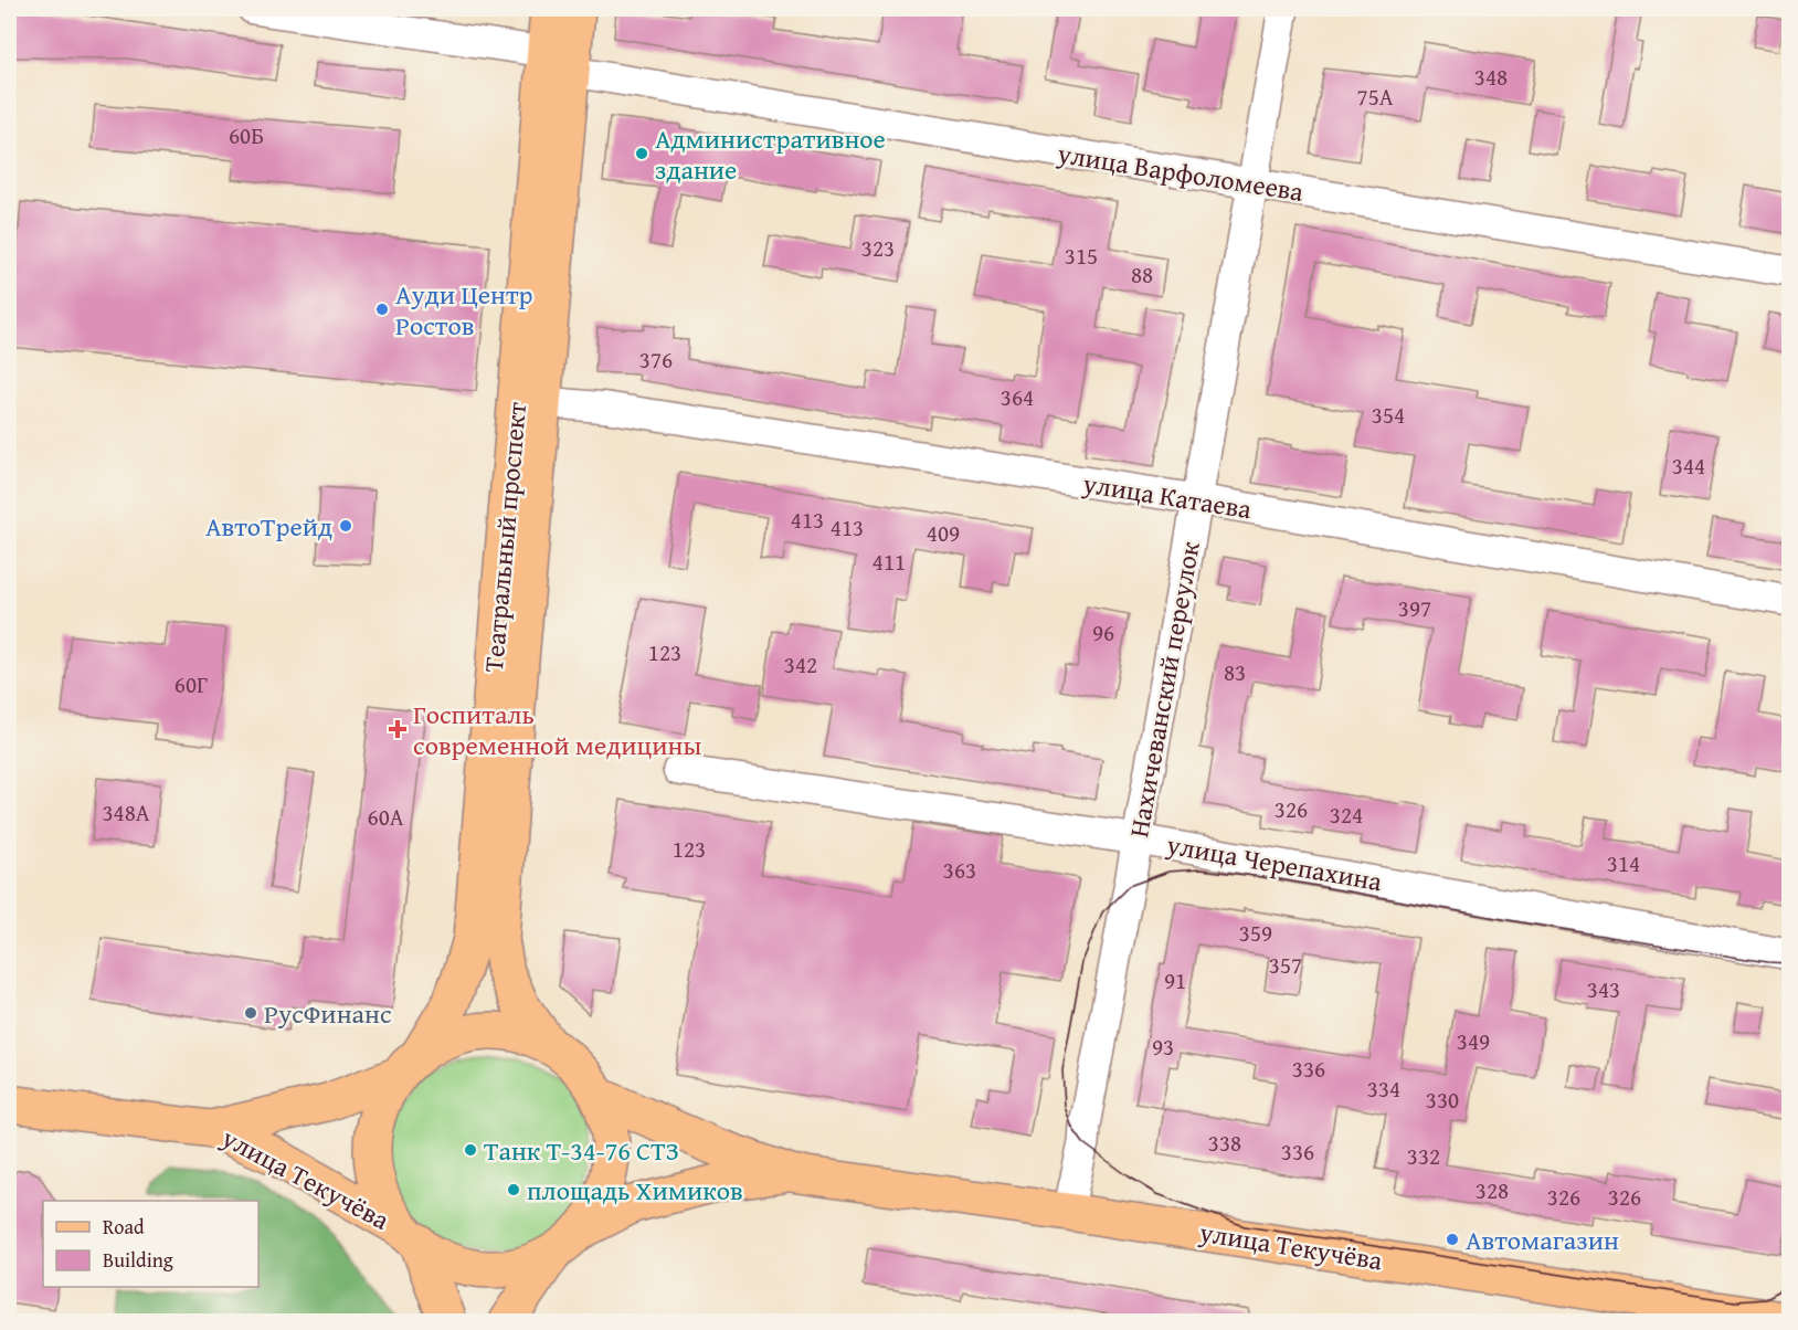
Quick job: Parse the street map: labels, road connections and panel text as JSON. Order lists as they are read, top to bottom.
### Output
{
  "streets": {
    "main road": ["Театральный проспект", "улица Текучёва"],
    "street": [
      "улица Варфоломеева",
      "улица Катаева",
      "Нахичеванский переулок",
      "улица Черепахина"
    ]
  },
  "crossings": [
    ["улица Варфоломеева", "Театральный проспект"],
    ["улица Варфоломеева", "Нахичеванский переулок"],
    ["улица Катаева", "Театральный проспект"],
    ["улица Катаева", "Нахичеванский переулок"],
    ["Театральный проспект", "улица Текучёва"],
    ["Нахичеванский переулок", "улица Черепахина"],
    ["Нахичеванский переулок", "улица Текучёва"]
  ],
  "places": {
    "other": [
      "Административное здание",
      "Ауди Центр Ростов",
      "АвтоТрейд",
      "РусФинанс",
      "Танк Т-34-76 СТЗ",
      "площадь Химиков",
      "Автомагазин"
    ],
    "health": ["Госпиталь современной медицины"]
  },
  "house_numbers": [
    "348",
    "75А",
    "60Б",
    "323",
    "315",
    "88",
    "376",
    "364",
    "354",
    "344",
    "413",
    "413",
    "409",
    "411",
    "397",
    "96",
    "123",
    "342",
    "83",
    "60Г",
    "326",
    "348А",
    "324",
    "60А",
    "123",
    "314",
    "363",
    "359",
    "357",
    "91",
    "343",
    "349",
    "93",
    "336",
    "334",
    "330",
    "338",
    "336",
    "332",
    "328",
    "326",
    "326"
  ],
  "legend": ["Road", "Building"]
}
